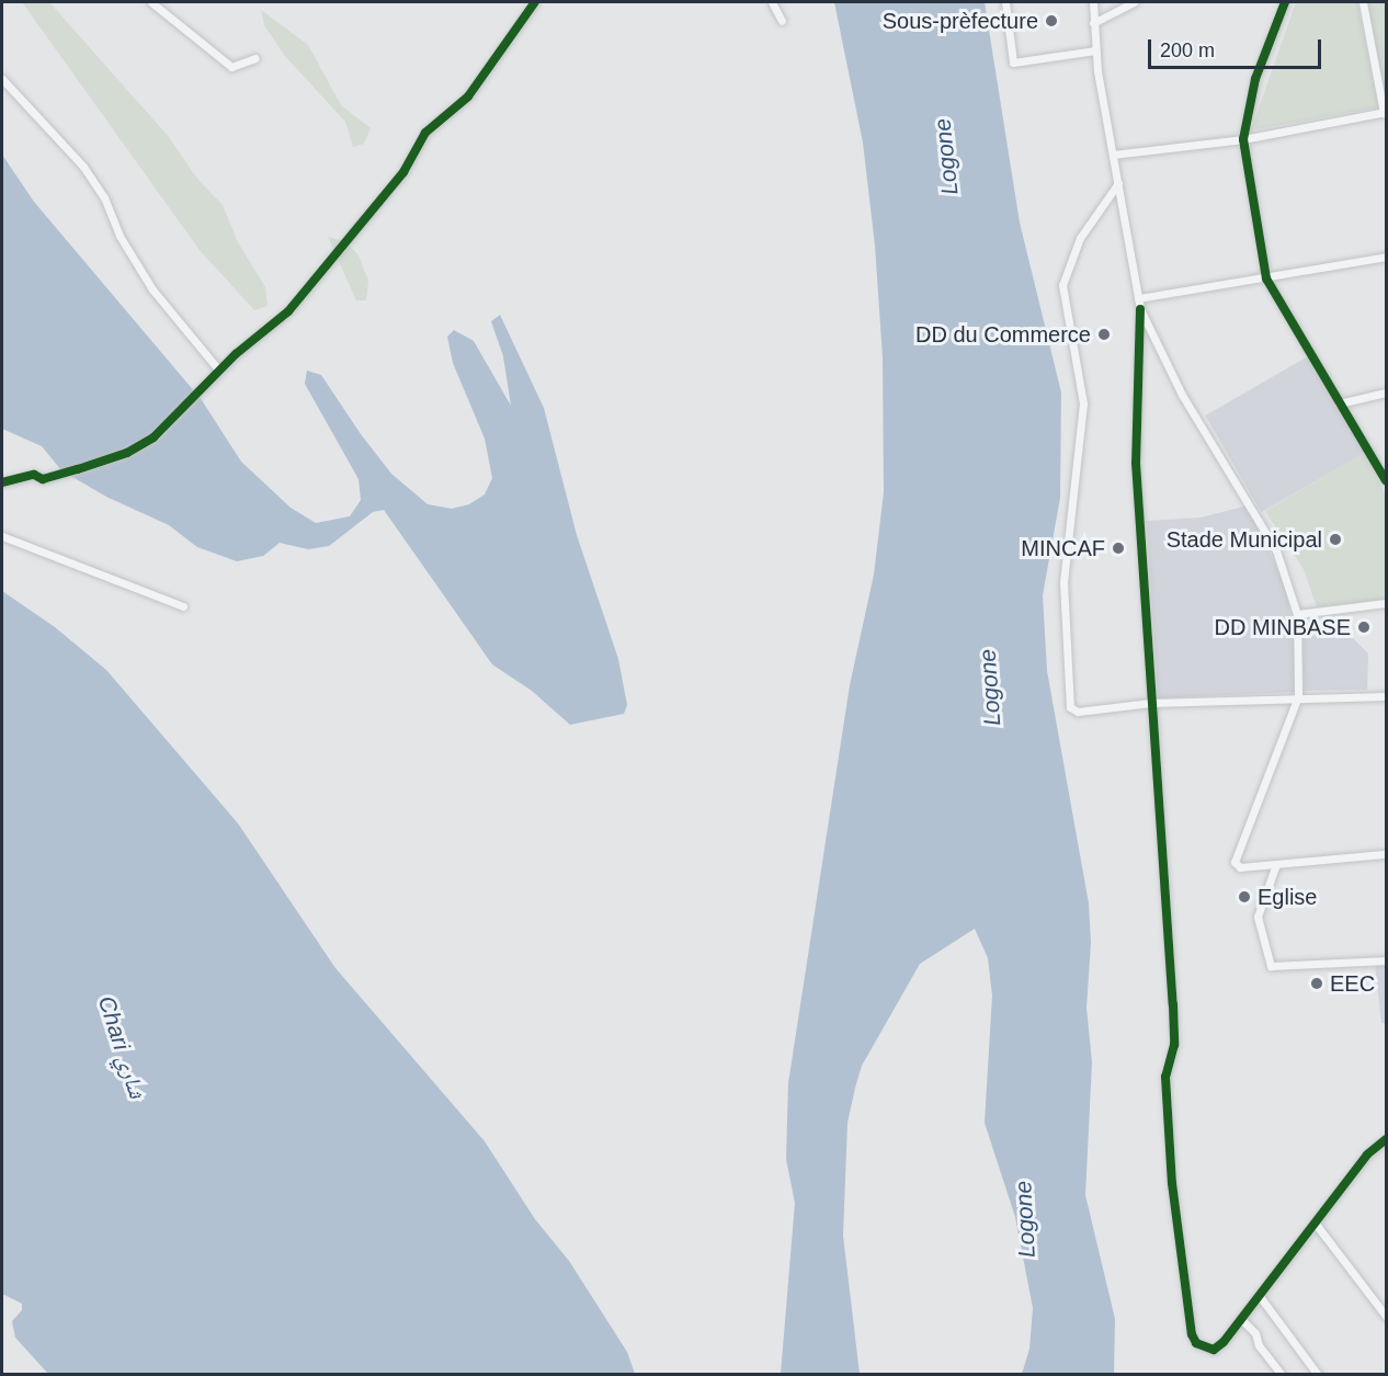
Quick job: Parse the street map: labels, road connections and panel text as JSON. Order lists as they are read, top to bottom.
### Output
{
  "water": ["Logone", "Chari شاري"],
  "places": [
    "Sous-prèfecture",
    "DD du Commerce",
    "Stade Municipal",
    "MINCAF",
    "DD MINBASE",
    "Eglise",
    "EEC"
  ],
  "scale_bar": "200 m"
}
